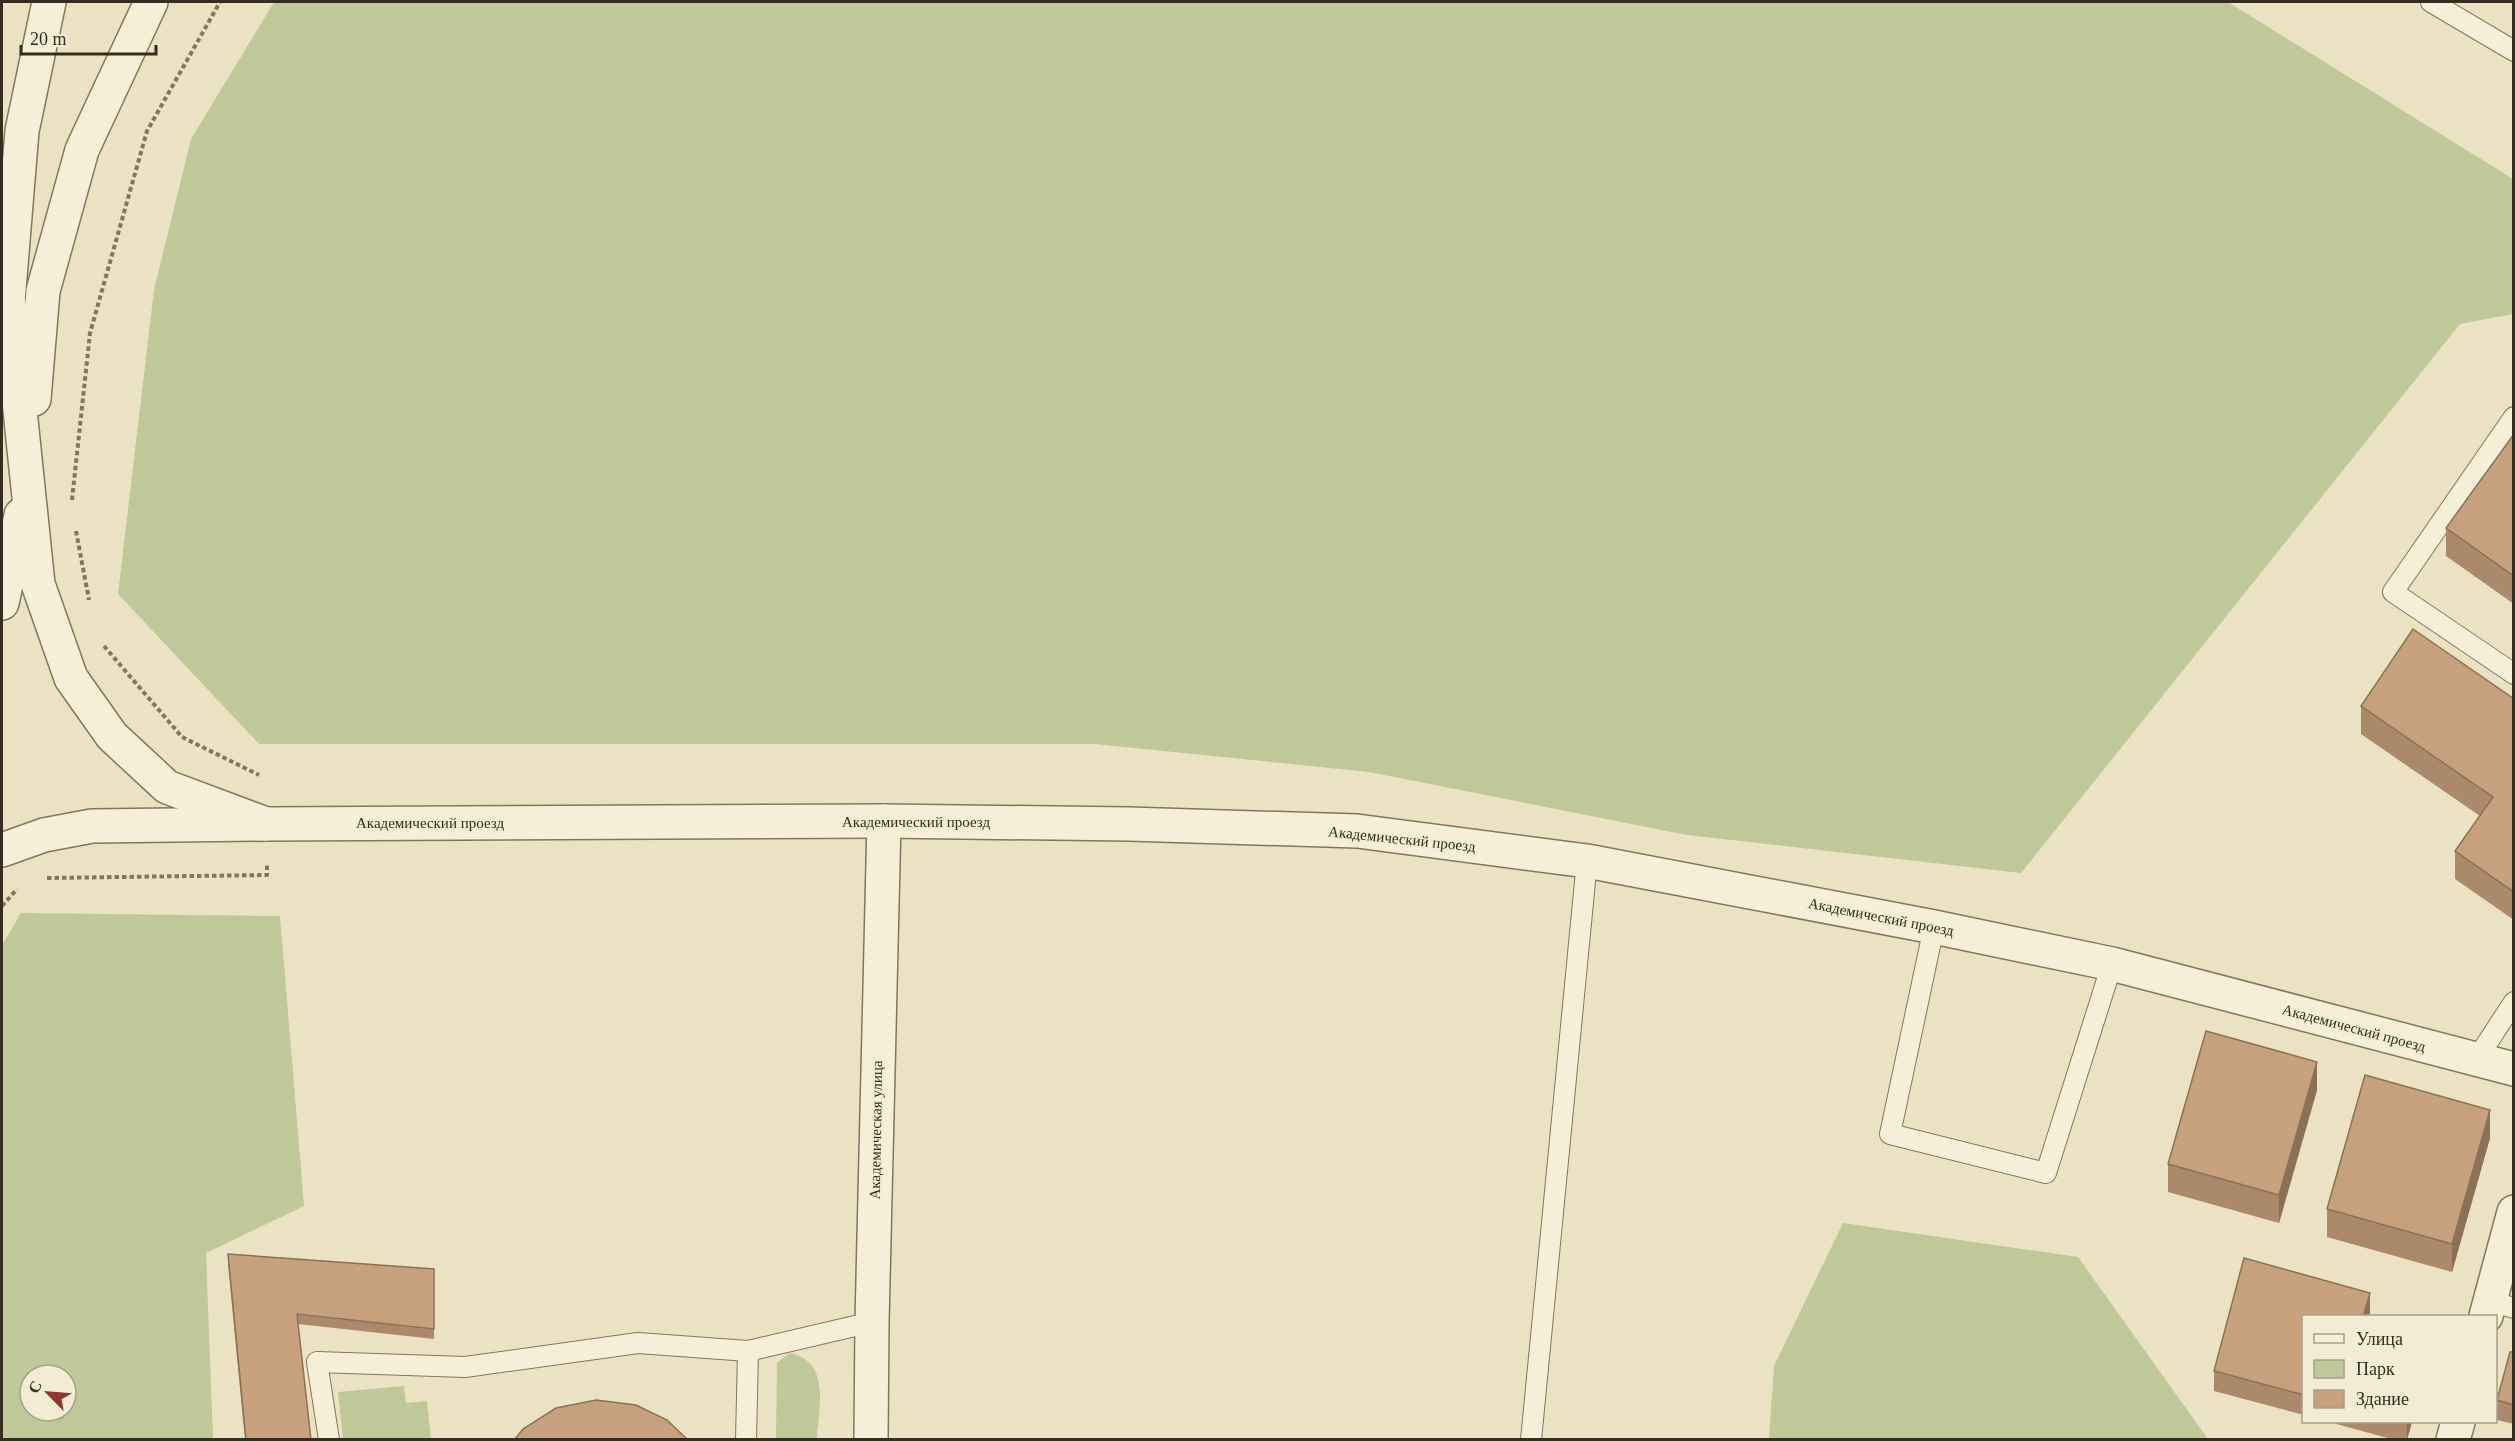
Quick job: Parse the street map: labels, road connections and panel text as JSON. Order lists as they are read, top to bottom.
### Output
{
  "streets": {
    "street": ["Академический проезд", "Академическая улица"]
  },
  "crossings": [
    ["Академический проезд", "Академическая улица"]
  ],
  "legend": ["Улица", "Парк", "Здание"],
  "scale_bar": "20 m",
  "north": "top left"
}
